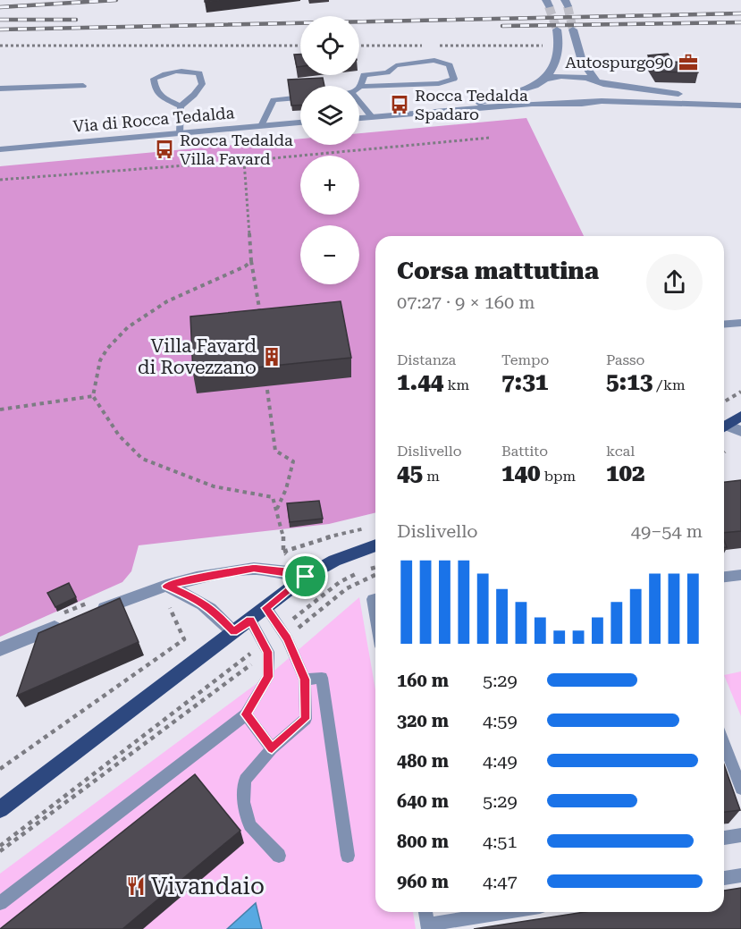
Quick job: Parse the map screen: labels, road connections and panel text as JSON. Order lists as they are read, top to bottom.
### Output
{
  "streets": {
    "street": ["Via di Rocca Tedalda"]
  },
  "places": {
    "office": ["Autospurgo90"],
    "bus stop": ["Rocca Tedalda Spadaro", "Rocca Tedalda Villa Favard"],
    "building": ["Villa Favard di Rovezzano"],
    "restaurant": ["Vivandaio"]
  },
  "page": {
    "map_buttons": ["+", "−"],
    "heading": ["Corsa mattutina", "07:27 · 9 × 160 m"],
    "stats": [
      ["Distanza", "1.44 km"],
      ["Tempo", "7:31"],
      ["Passo", "5:13 /km"],
      ["Dislivello", "45 m"],
      ["Battito", "140 bpm"],
      ["kcal", "102"]
    ],
    "chart": ["Dislivello", "49–54 m"],
    "list": [
      {
        "name": "160 m",
        "note": "5:29"
      },
      {
        "name": "320 m",
        "note": "4:59"
      },
      {
        "name": "480 m",
        "note": "4:49"
      },
      {
        "name": "640 m",
        "note": "5:29"
      },
      {
        "name": "800 m",
        "note": "4:51"
      },
      {
        "name": "960 m",
        "note": "4:47"
      }
    ]
  }
}
